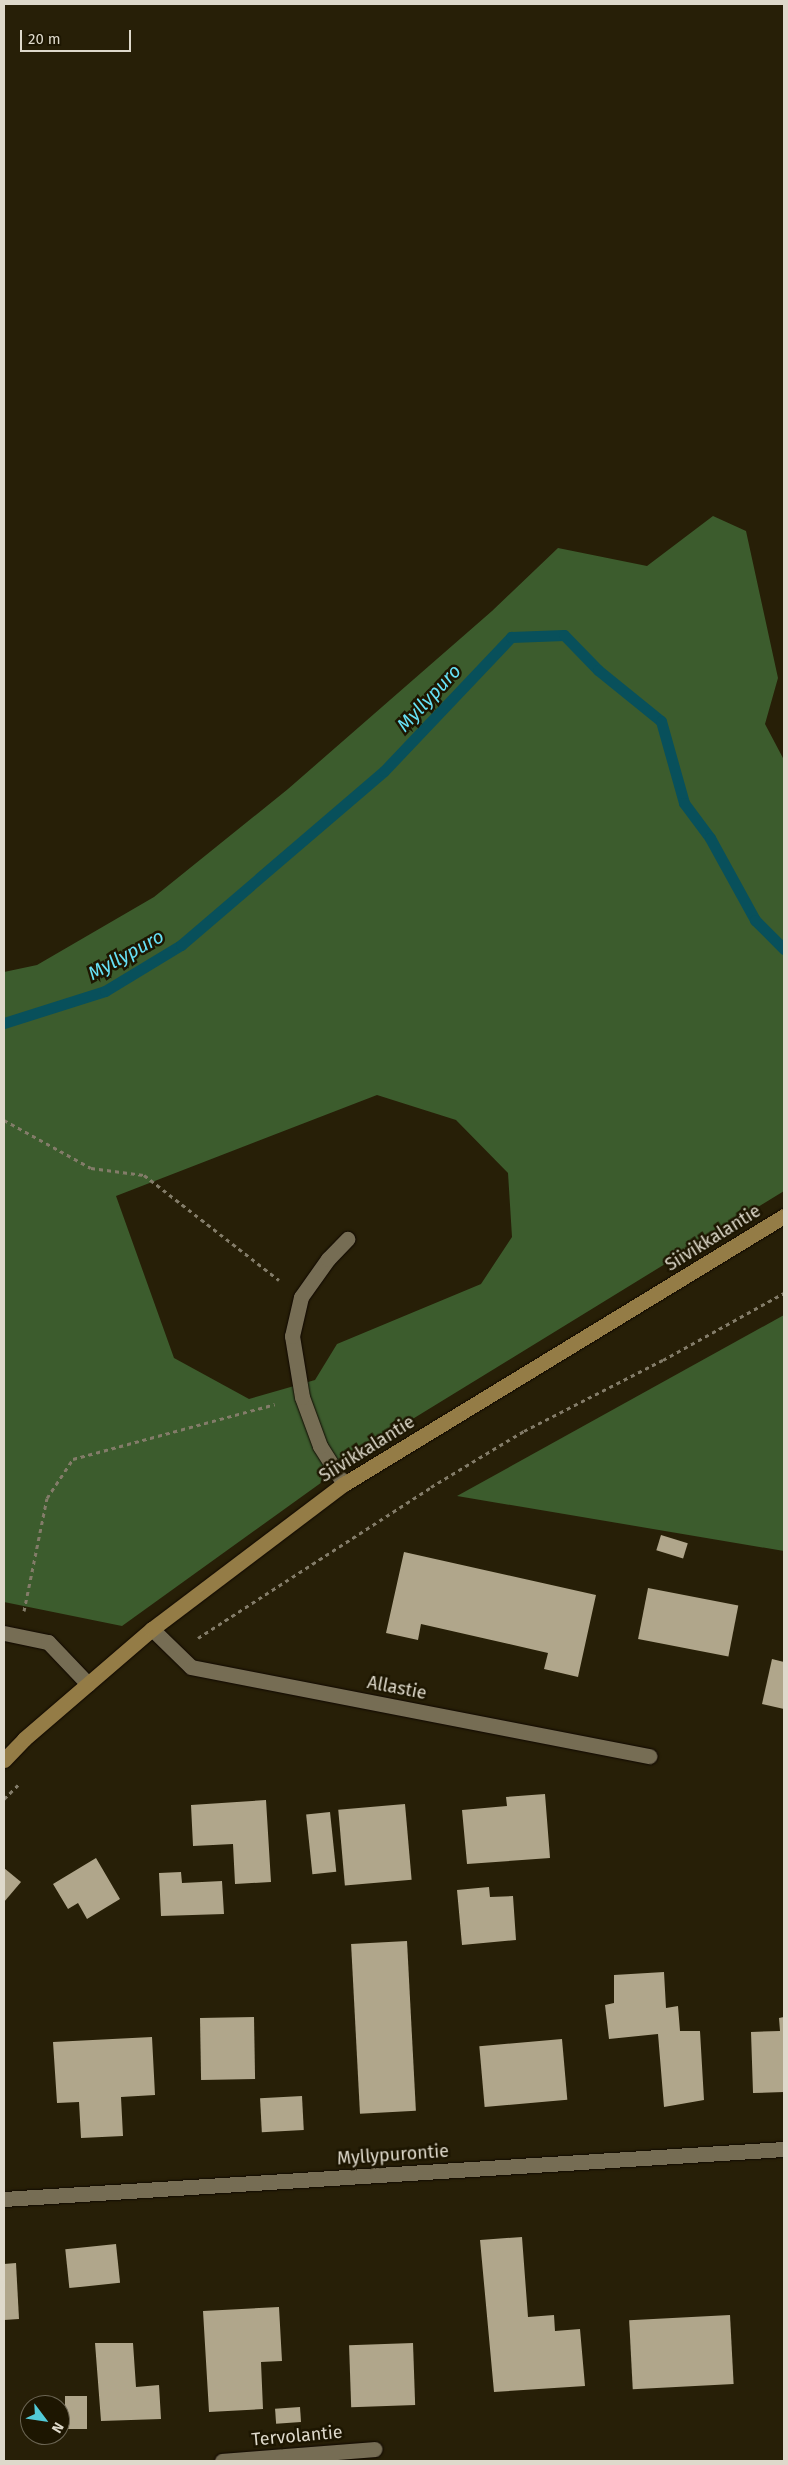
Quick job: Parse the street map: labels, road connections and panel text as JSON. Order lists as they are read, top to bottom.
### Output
{
  "streets": {
    "main road": ["Siivikkalantie"],
    "street": ["Allastie", "Myllypurontie", "Tervolantie"]
  },
  "crossings": [
    ["Siivikkalantie", "Allastie"]
  ],
  "water": ["Myllypuro"],
  "scale_bar": "20 m",
  "north": "bottom right"
}
